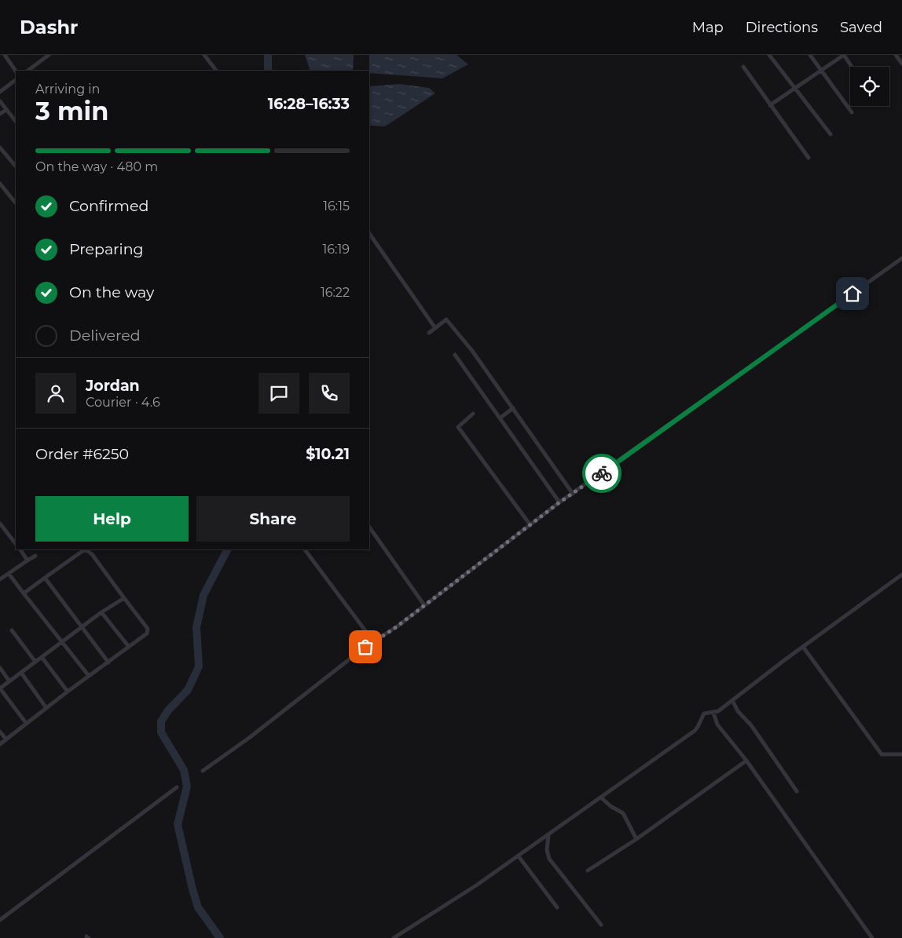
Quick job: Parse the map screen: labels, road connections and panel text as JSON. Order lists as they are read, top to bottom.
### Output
{
  "page": {
    "header": "Dashr",
    "nav": ["Map", "Directions", "Saved"],
    "heading": ["3 min", "Arriving in", "16:28–16:33"],
    "panel": [
      "Jordan",
      "Courier · 4.6",
      "Order #6250",
      "$10.21"
    ],
    "bar": "On the way · 480 m",
    "list": [
      ["Confirmed", "16:15"],
      ["Preparing", "16:19"],
      ["On the way", "16:22"],
      "Delivered"
    ],
    "buttons": ["Help", "Share"]
  }
}
